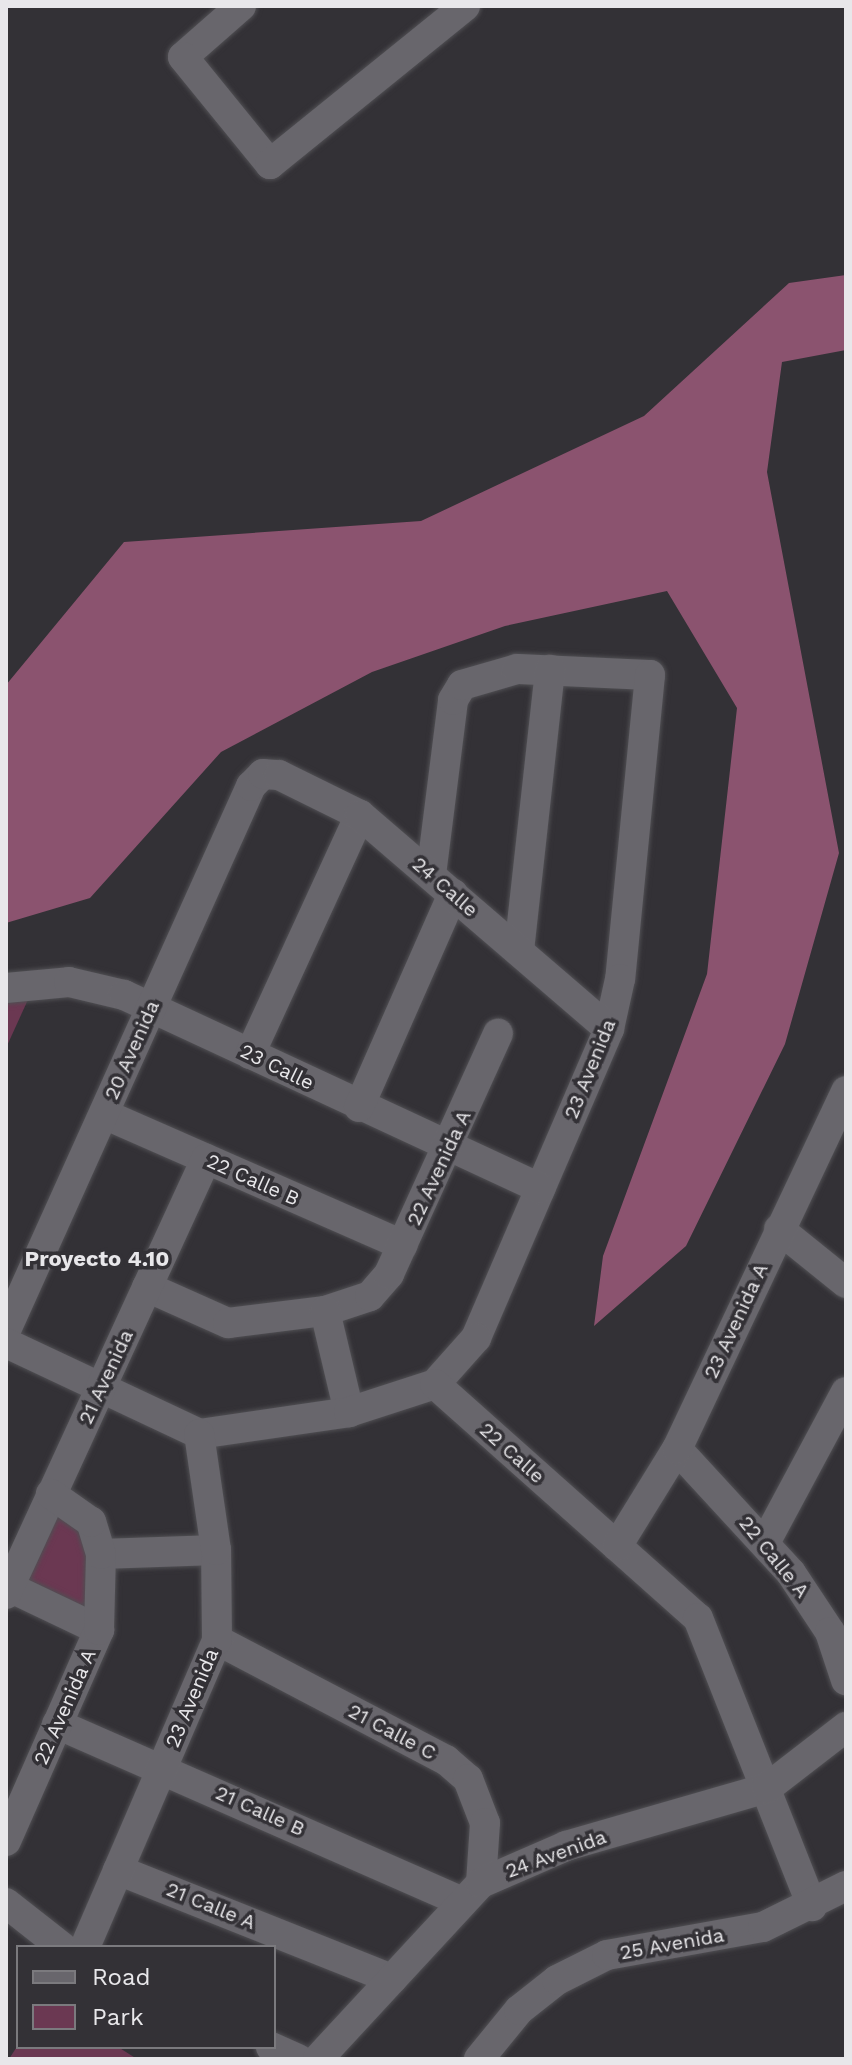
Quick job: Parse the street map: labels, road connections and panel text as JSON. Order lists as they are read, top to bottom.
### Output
{
  "streets": {
    "street": [
      "24 Calle",
      "20 Avenida",
      "23 Calle",
      "23 Avenida",
      "22 Avenida A",
      "22 Calle B",
      "23 Avenida A",
      "21 Avenida",
      "22 Calle",
      "22 Calle A",
      "21 Calle C",
      "21 Calle B",
      "24 Avenida",
      "21 Calle A",
      "25 Avenida"
    ]
  },
  "crossings": [
    ["24 Calle", "20 Avenida"],
    ["24 Calle", "23 Avenida"],
    ["20 Avenida", "23 Calle"],
    ["20 Avenida", "22 Calle B"],
    ["23 Calle", "23 Avenida"],
    ["23 Calle", "22 Avenida A"],
    ["23 Avenida", "22 Calle"],
    ["23 Avenida", "21 Calle C"],
    ["23 Avenida", "21 Calle B"],
    ["23 Avenida", "21 Calle A"],
    ["22 Avenida A", "22 Calle B"],
    ["22 Avenida A", "21 Avenida"],
    ["22 Avenida A", "21 Calle B"],
    ["22 Calle B", "21 Avenida"],
    ["23 Avenida A", "22 Calle"],
    ["23 Avenida A", "22 Calle A"],
    ["22 Calle", "24 Avenida"],
    ["22 Calle", "25 Avenida"],
    ["21 Calle C", "21 Calle B"],
    ["21 Calle C", "24 Avenida"],
    ["21 Calle B", "24 Avenida"],
    ["24 Avenida", "21 Calle A"]
  ],
  "districts": ["Proyecto 4.10"],
  "legend": ["Road", "Park"]
}
